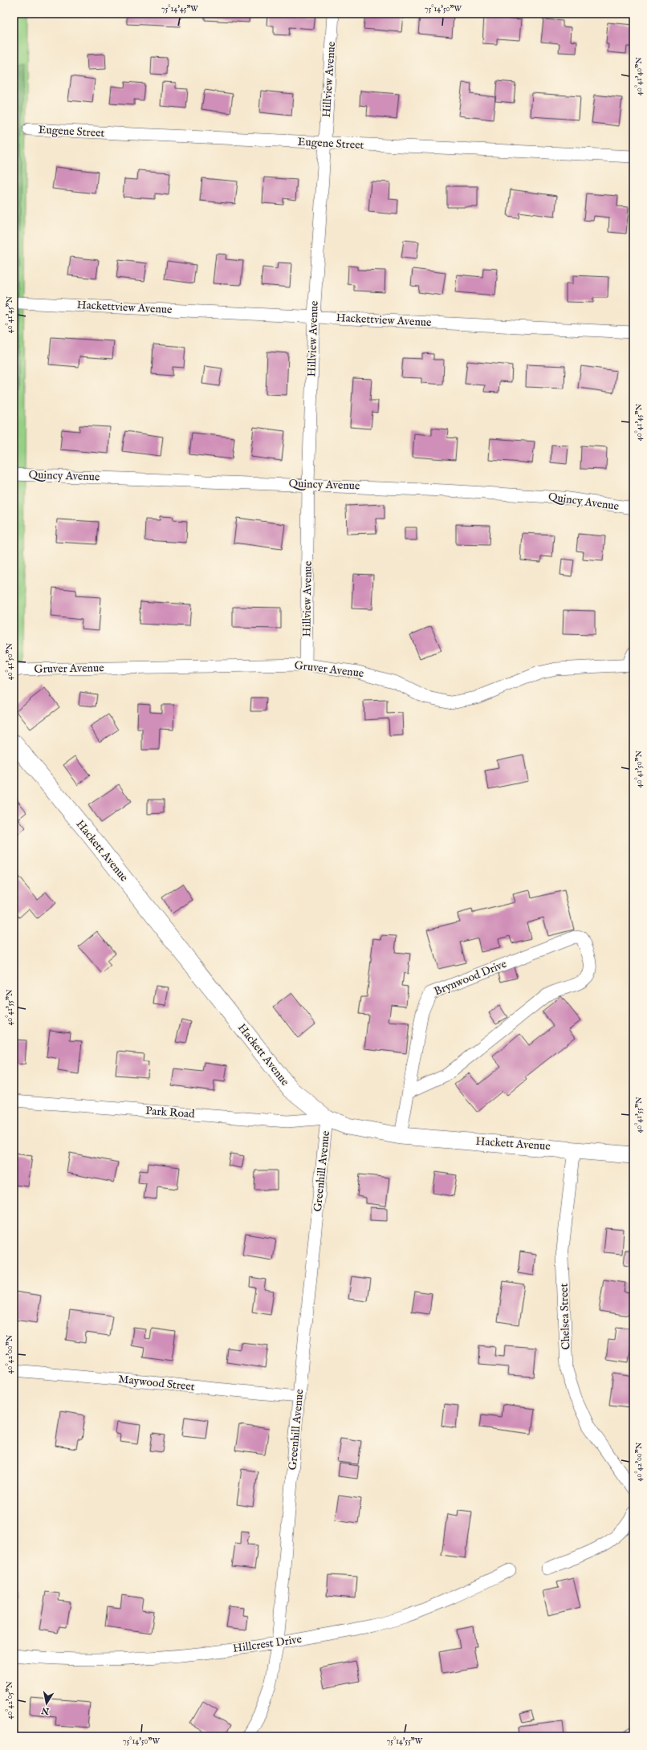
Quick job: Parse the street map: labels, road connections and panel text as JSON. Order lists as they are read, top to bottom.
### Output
{
  "streets": {
    "main road": ["Hackett Avenue"],
    "street": [
      "Hillview Avenue",
      "Eugene Street",
      "Hackettview Avenue",
      "Quincy Avenue",
      "Gruver Avenue",
      "Brynwood Drive",
      "Park Road",
      "Greenhill Avenue",
      "Chelsea Street",
      "Maywood Street",
      "Hillcrest Drive"
    ]
  },
  "crossings": [
    ["Hillview Avenue", "Eugene Street"],
    ["Hillview Avenue", "Hackettview Avenue"],
    ["Hillview Avenue", "Quincy Avenue"],
    ["Hillview Avenue", "Gruver Avenue"],
    ["Hackett Avenue", "Brynwood Drive"],
    ["Hackett Avenue", "Park Road"],
    ["Hackett Avenue", "Greenhill Avenue"],
    ["Hackett Avenue", "Chelsea Street"],
    ["Park Road", "Greenhill Avenue"],
    ["Greenhill Avenue", "Maywood Street"],
    ["Greenhill Avenue", "Hillcrest Drive"]
  ],
  "north": "bottom",
  "coordinates": [
    "75°14'45\"W",
    "75°14'50\"W",
    "40°41'40\"N",
    "40°41'45\"N",
    "40°41'50\"N",
    "40°41'55\"N",
    "40°42'00\"N",
    "40°42'05\"N",
    "75°14'55\"W"
  ]
}
